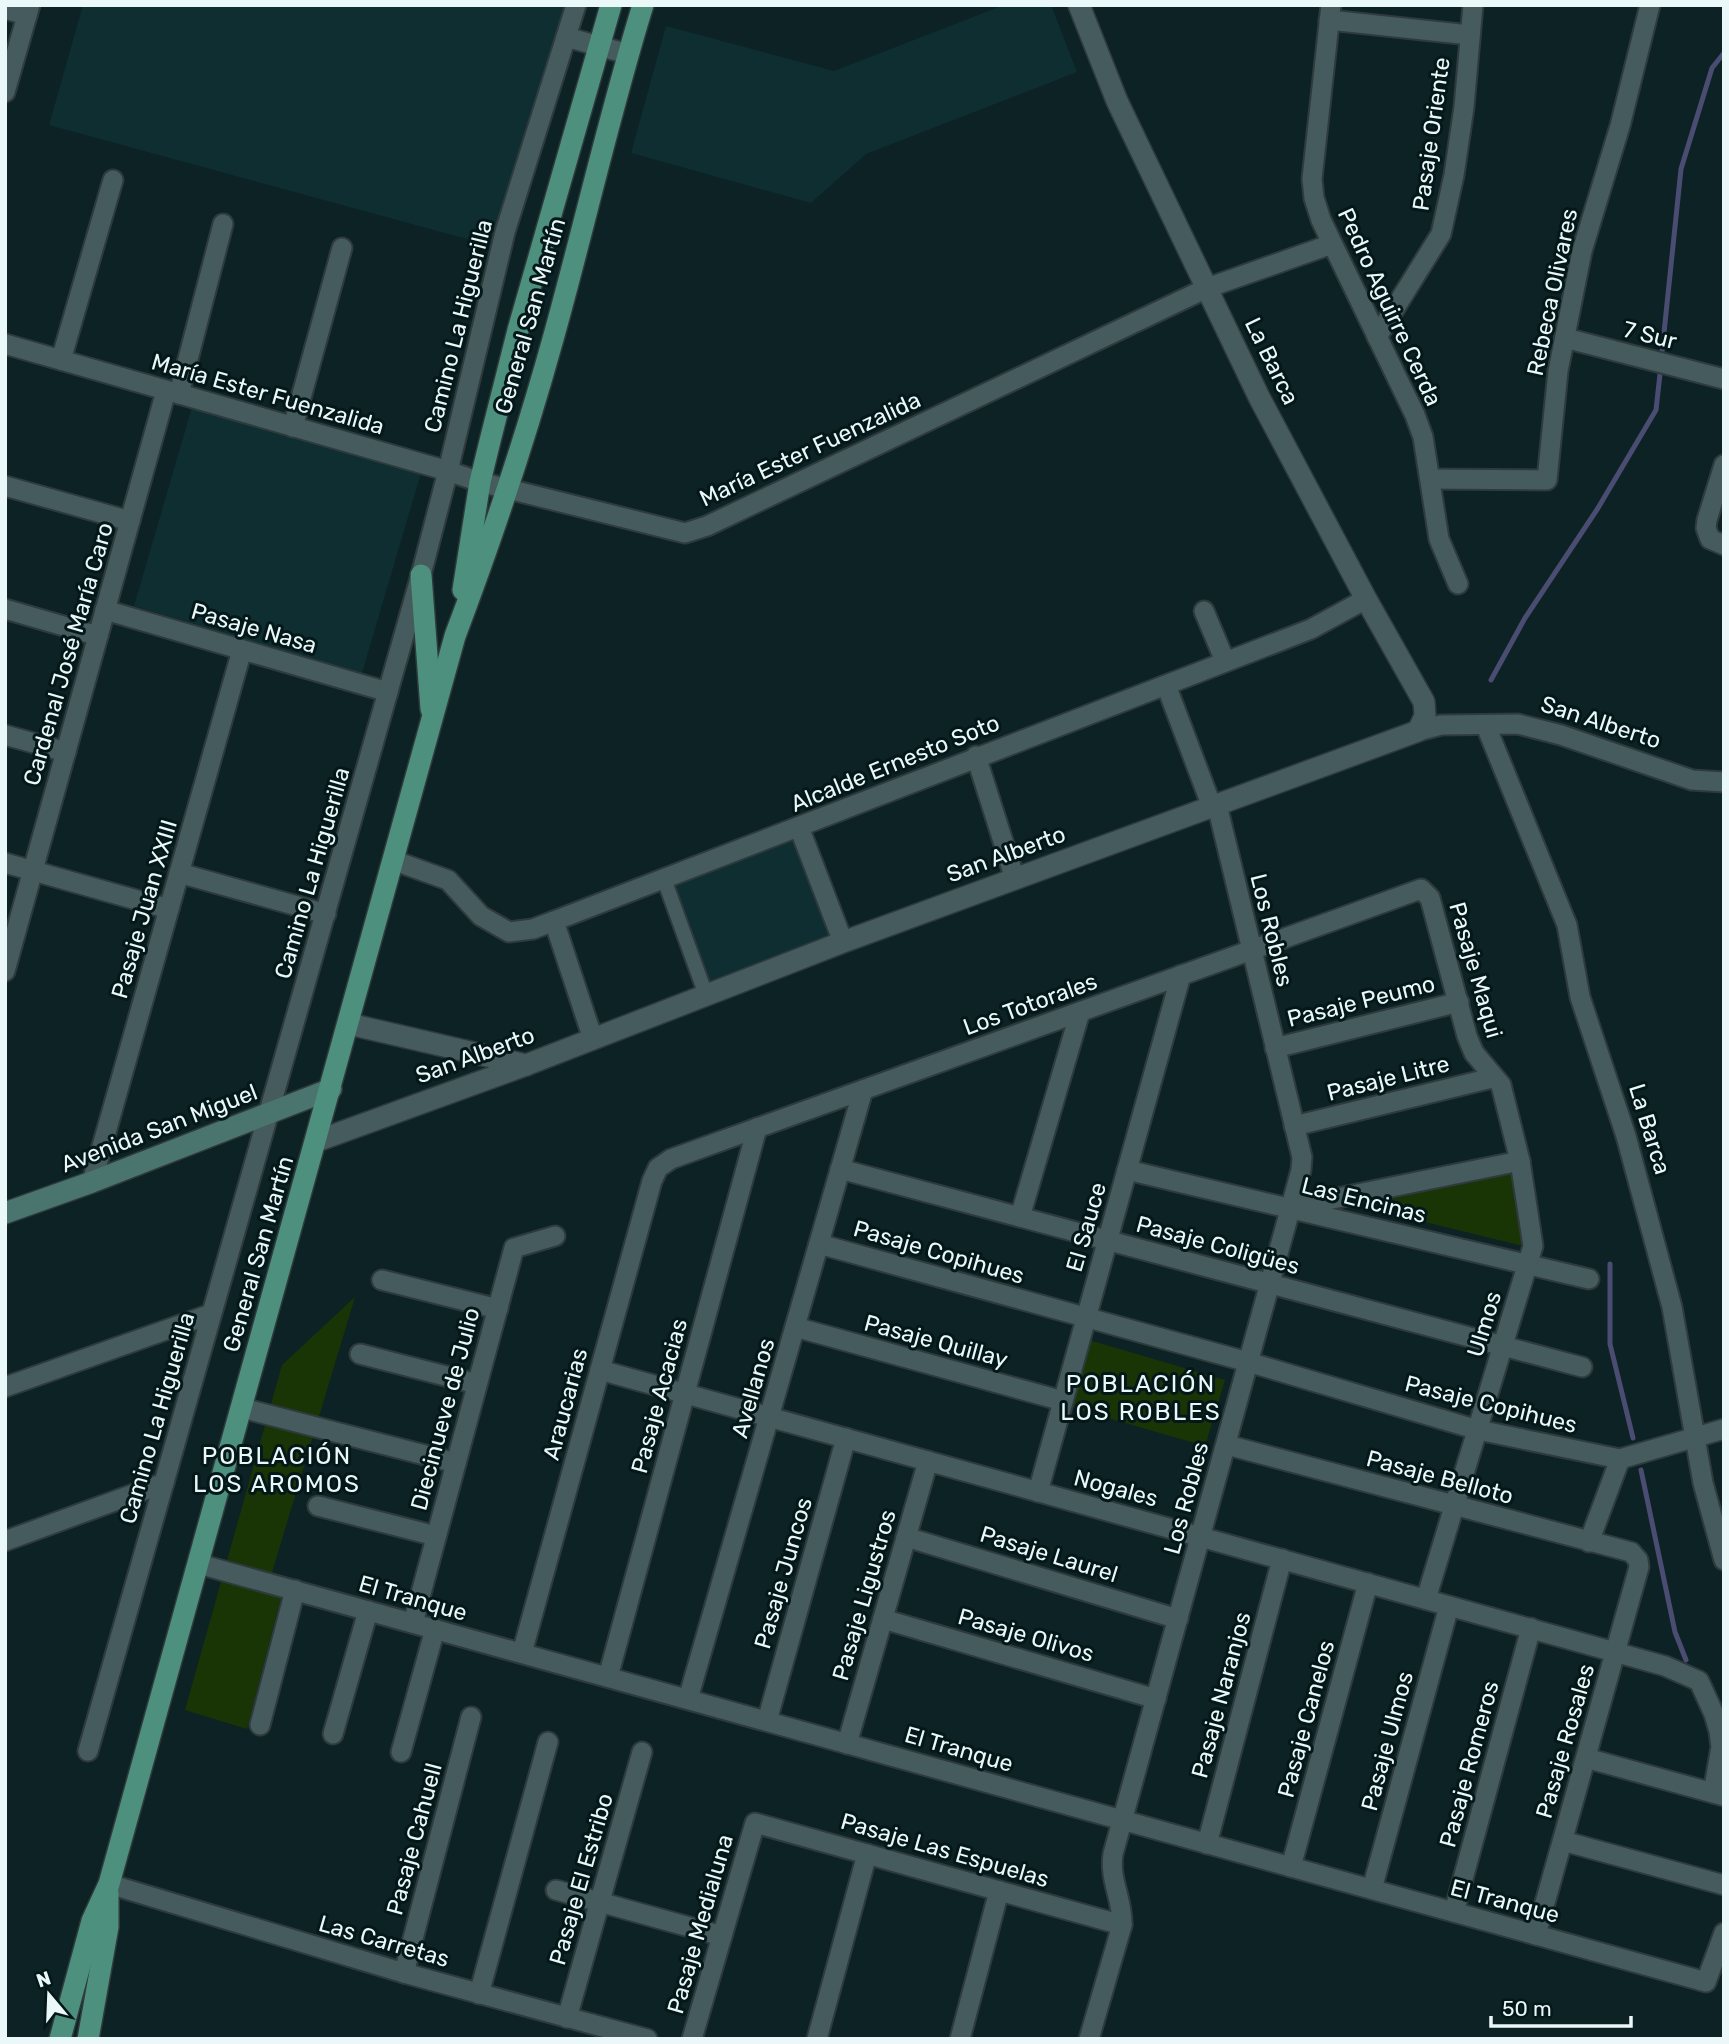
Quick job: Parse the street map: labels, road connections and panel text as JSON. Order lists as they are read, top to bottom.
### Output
{
  "streets": {
    "main road": ["General San Martín", "Avenida San Miguel"],
    "street": [
      "Pasaje Oriente",
      "Rebeca Olivares",
      "Pedro Aguirre Cerda",
      "Camino La Higuerilla",
      "7 Sur",
      "La Barca",
      "María Ester Fuenzalida",
      "Pasaje Nasa",
      "Cardenal José María Caro",
      "San Alberto",
      "Alcalde Ernesto Soto",
      "Pasaje Juan XXIII",
      "Los Robles",
      "Pasaje Maqui",
      "Pasaje Peumo",
      "Los Totorales",
      "Pasaje Litre",
      "Las Encinas",
      "El Sauce",
      "Pasaje Coligües",
      "Pasaje Copihues",
      "Ulmos",
      "Pasaje Quillay",
      "Avellanos",
      "Pasaje Acacias",
      "Araucarias",
      "Diecinueve de Julio",
      "Pasaje Belloto",
      "Nogales",
      "Pasaje Laurel",
      "Pasaje Juncos",
      "Pasaje Ligustros",
      "El Tranque",
      "Pasaje Olivos",
      "Pasaje Naranjos",
      "Pasaje Canelos",
      "Pasaje Ulmos",
      "Pasaje Rosales",
      "Pasaje Romeros",
      "Pasaje Cahuell",
      "Pasaje Las Espuelas",
      "Pasaje El Estribo",
      "Pasaje Medialuna",
      "Las Carretas"
    ]
  },
  "crossings": [
    ["Pasaje Oriente", "Pedro Aguirre Cerda"],
    ["Rebeca Olivares", "Pedro Aguirre Cerda"],
    ["Rebeca Olivares", "7 Sur"],
    ["Pedro Aguirre Cerda", "María Ester Fuenzalida"],
    ["General San Martín", "María Ester Fuenzalida"],
    ["General San Martín", "San Alberto"],
    ["General San Martín", "Alcalde Ernesto Soto"],
    ["General San Martín", "Avenida San Miguel"],
    ["General San Martín", "El Tranque"],
    ["General San Martín", "Las Carretas"],
    ["Camino La Higuerilla", "María Ester Fuenzalida"],
    ["Camino La Higuerilla", "Pasaje Nasa"],
    ["Camino La Higuerilla", "Avenida San Miguel"],
    ["La Barca", "María Ester Fuenzalida"],
    ["La Barca", "San Alberto"],
    ["La Barca", "Alcalde Ernesto Soto"],
    ["La Barca", "Pasaje Copihues"],
    ["María Ester Fuenzalida", "Cardenal José María Caro"],
    ["Pasaje Nasa", "Cardenal José María Caro"],
    ["Pasaje Nasa", "Pasaje Juan XXIII"],
    ["San Alberto", "Los Robles"],
    ["Alcalde Ernesto Soto", "Los Robles"],
    ["Pasaje Juan XXIII", "Avenida San Miguel"],
    ["Los Robles", "Pasaje Peumo"],
    ["Los Robles", "Los Totorales"],
    ["Los Robles", "Pasaje Litre"],
    ["Los Robles", "Las Encinas"],
    ["Los Robles", "Pasaje Coligües"],
    ["Los Robles", "Pasaje Copihues"],
    ["Los Robles", "Pasaje Belloto"],
    ["Los Robles", "Nogales"],
    ["Los Robles", "Pasaje Laurel"],
    ["Los Robles", "El Tranque"],
    ["Los Robles", "Pasaje Olivos"],
    ["Los Robles", "Pasaje Las Espuelas"],
    ["Pasaje Maqui", "Pasaje Peumo"],
    ["Pasaje Maqui", "Los Totorales"],
    ["Pasaje Maqui", "Pasaje Litre"],
    ["Pasaje Maqui", "Las Encinas"],
    ["Pasaje Maqui", "Ulmos"],
    ["Los Totorales", "El Sauce"],
    ["Los Totorales", "Avellanos"],
    ["Los Totorales", "Pasaje Acacias"],
    ["Los Totorales", "Araucarias"],
    ["Las Encinas", "El Sauce"],
    ["Las Encinas", "Ulmos"],
    ["El Sauce", "Pasaje Coligües"],
    ["El Sauce", "Pasaje Copihues"],
    ["El Sauce", "Pasaje Quillay"],
    ["El Sauce", "Nogales"],
    ["Pasaje Coligües", "Ulmos"],
    ["Pasaje Coligües", "Avellanos"],
    ["Pasaje Copihues", "Ulmos"],
    ["Pasaje Copihues", "Avellanos"],
    ["Ulmos", "Pasaje Belloto"],
    ["Ulmos", "Nogales"],
    ["Pasaje Quillay", "Avellanos"],
    ["Avellanos", "Nogales"],
    ["Avellanos", "El Tranque"],
    ["Pasaje Acacias", "Nogales"],
    ["Pasaje Acacias", "El Tranque"],
    ["Araucarias", "Nogales"],
    ["Araucarias", "El Tranque"],
    ["Diecinueve de Julio", "El Tranque"],
    ["Pasaje Belloto", "Pasaje Rosales"],
    ["Nogales", "Pasaje Juncos"],
    ["Nogales", "Pasaje Ligustros"],
    ["Nogales", "Pasaje Naranjos"],
    ["Nogales", "Pasaje Canelos"],
    ["Nogales", "Pasaje Ulmos"],
    ["Nogales", "Pasaje Rosales"],
    ["Nogales", "Pasaje Romeros"],
    ["Pasaje Laurel", "Pasaje Ligustros"],
    ["Pasaje Juncos", "El Tranque"],
    ["Pasaje Ligustros", "El Tranque"],
    ["Pasaje Ligustros", "Pasaje Olivos"],
    ["El Tranque", "Pasaje Naranjos"],
    ["El Tranque", "Pasaje Canelos"],
    ["El Tranque", "Pasaje Ulmos"],
    ["El Tranque", "Pasaje Rosales"],
    ["El Tranque", "Pasaje Romeros"],
    ["Pasaje Cahuell", "Las Carretas"],
    ["Pasaje Las Espuelas", "Pasaje Medialuna"],
    ["Pasaje El Estribo", "Las Carretas"]
  ],
  "districts": ["POBLACIÓN LOS ROBLES", "POBLACIÓN LOS AROMOS"],
  "scale_bar": "50 m",
  "north": "top"
}
